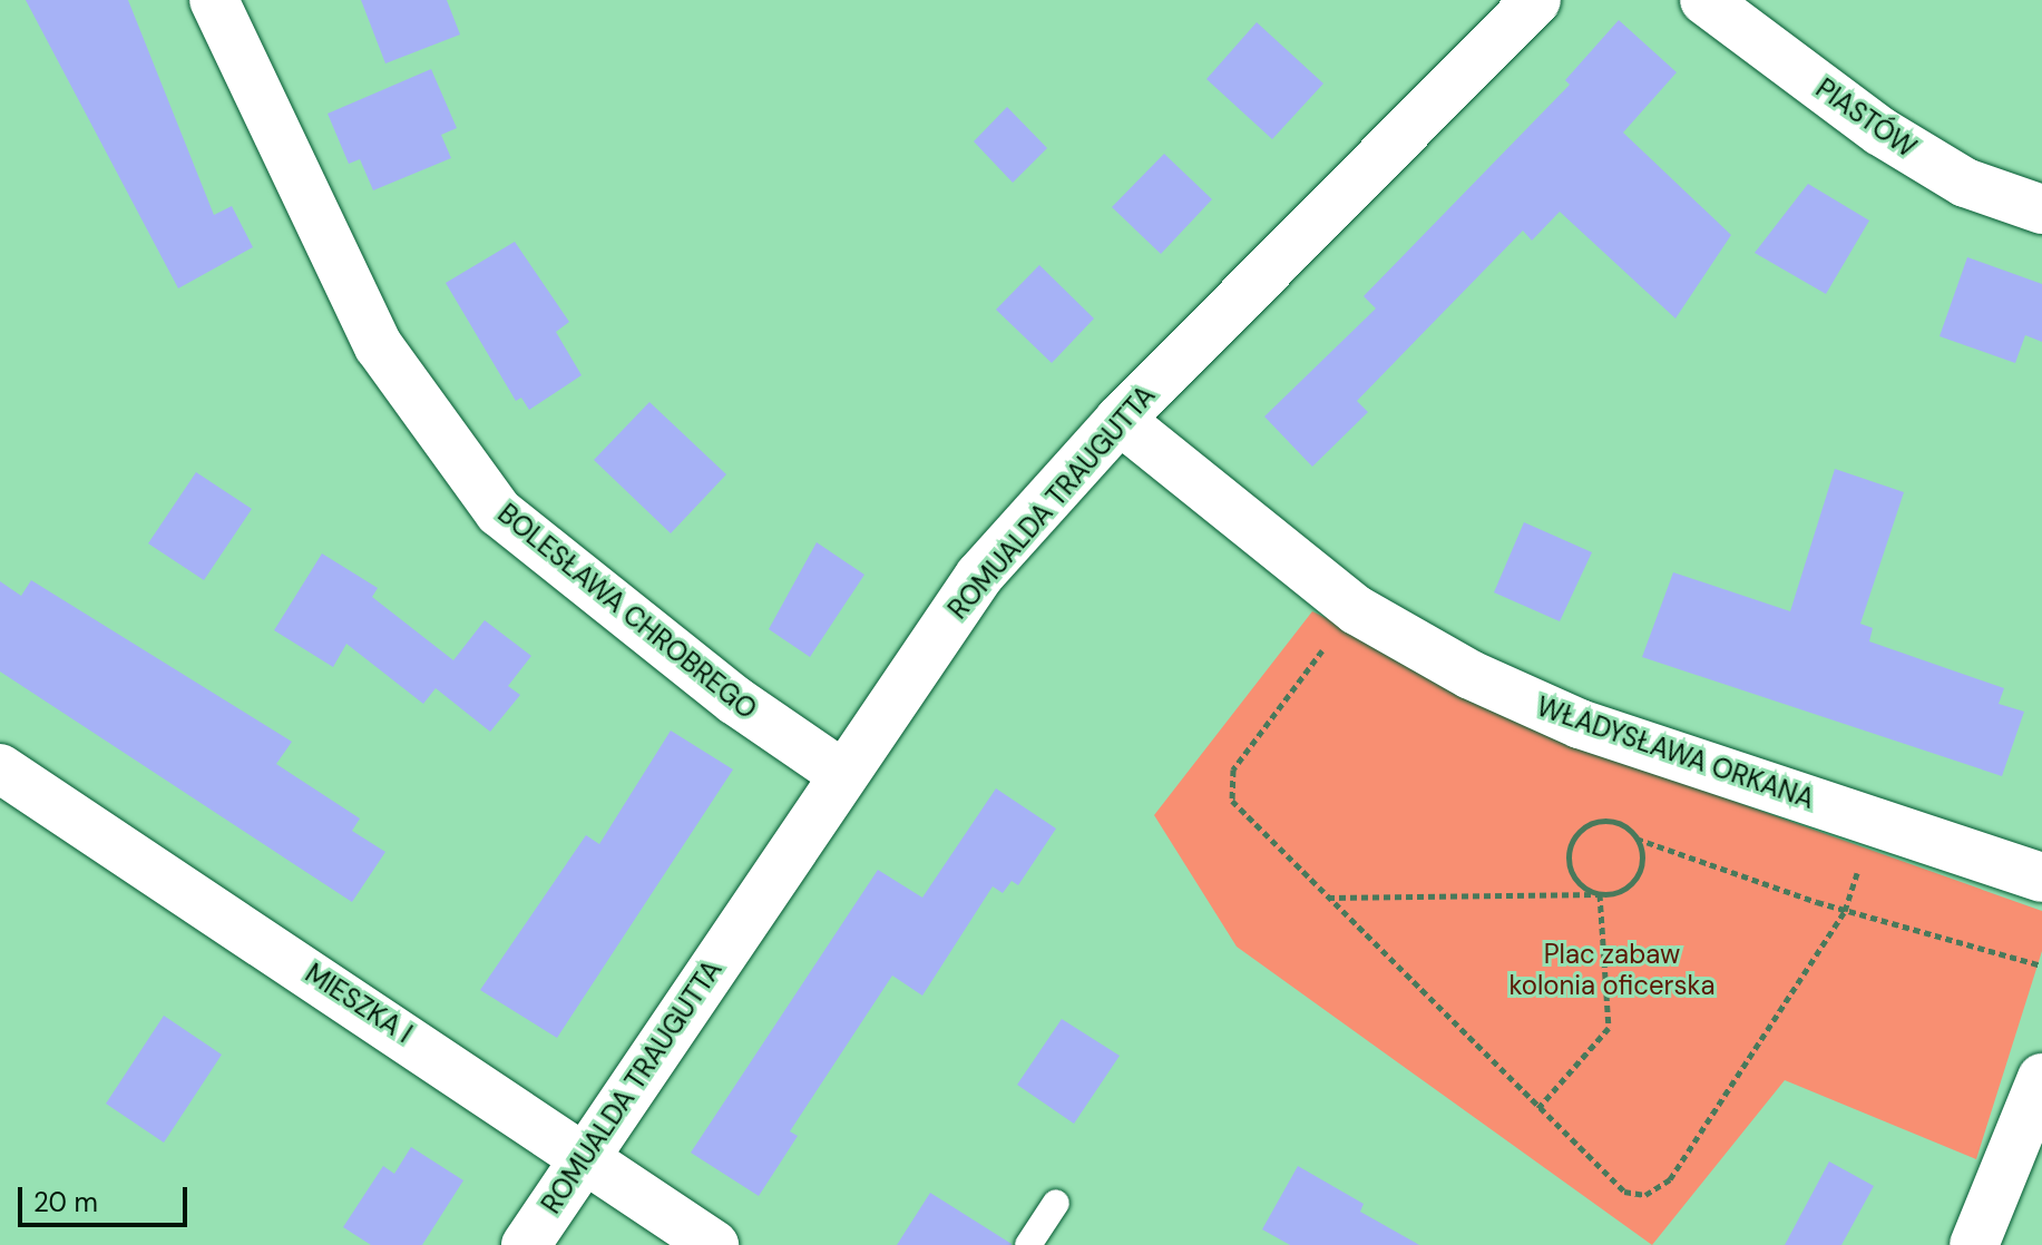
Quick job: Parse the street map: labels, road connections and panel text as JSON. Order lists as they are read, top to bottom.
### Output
{
  "streets": {
    "street": [
      "PIASTÓW",
      "ROMUALDA TRAUGUTTA",
      "BOLESŁAWA CHROBREGO",
      "WŁADYSŁAWA ORKANA",
      "MIESZKA I"
    ]
  },
  "crossings": [
    ["ROMUALDA TRAUGUTTA", "BOLESŁAWA CHROBREGO"],
    ["ROMUALDA TRAUGUTTA", "WŁADYSŁAWA ORKANA"],
    ["ROMUALDA TRAUGUTTA", "MIESZKA I"]
  ],
  "parks": ["Plac zabaw kolonia oficerska"],
  "scale_bar": "20 m"
}
